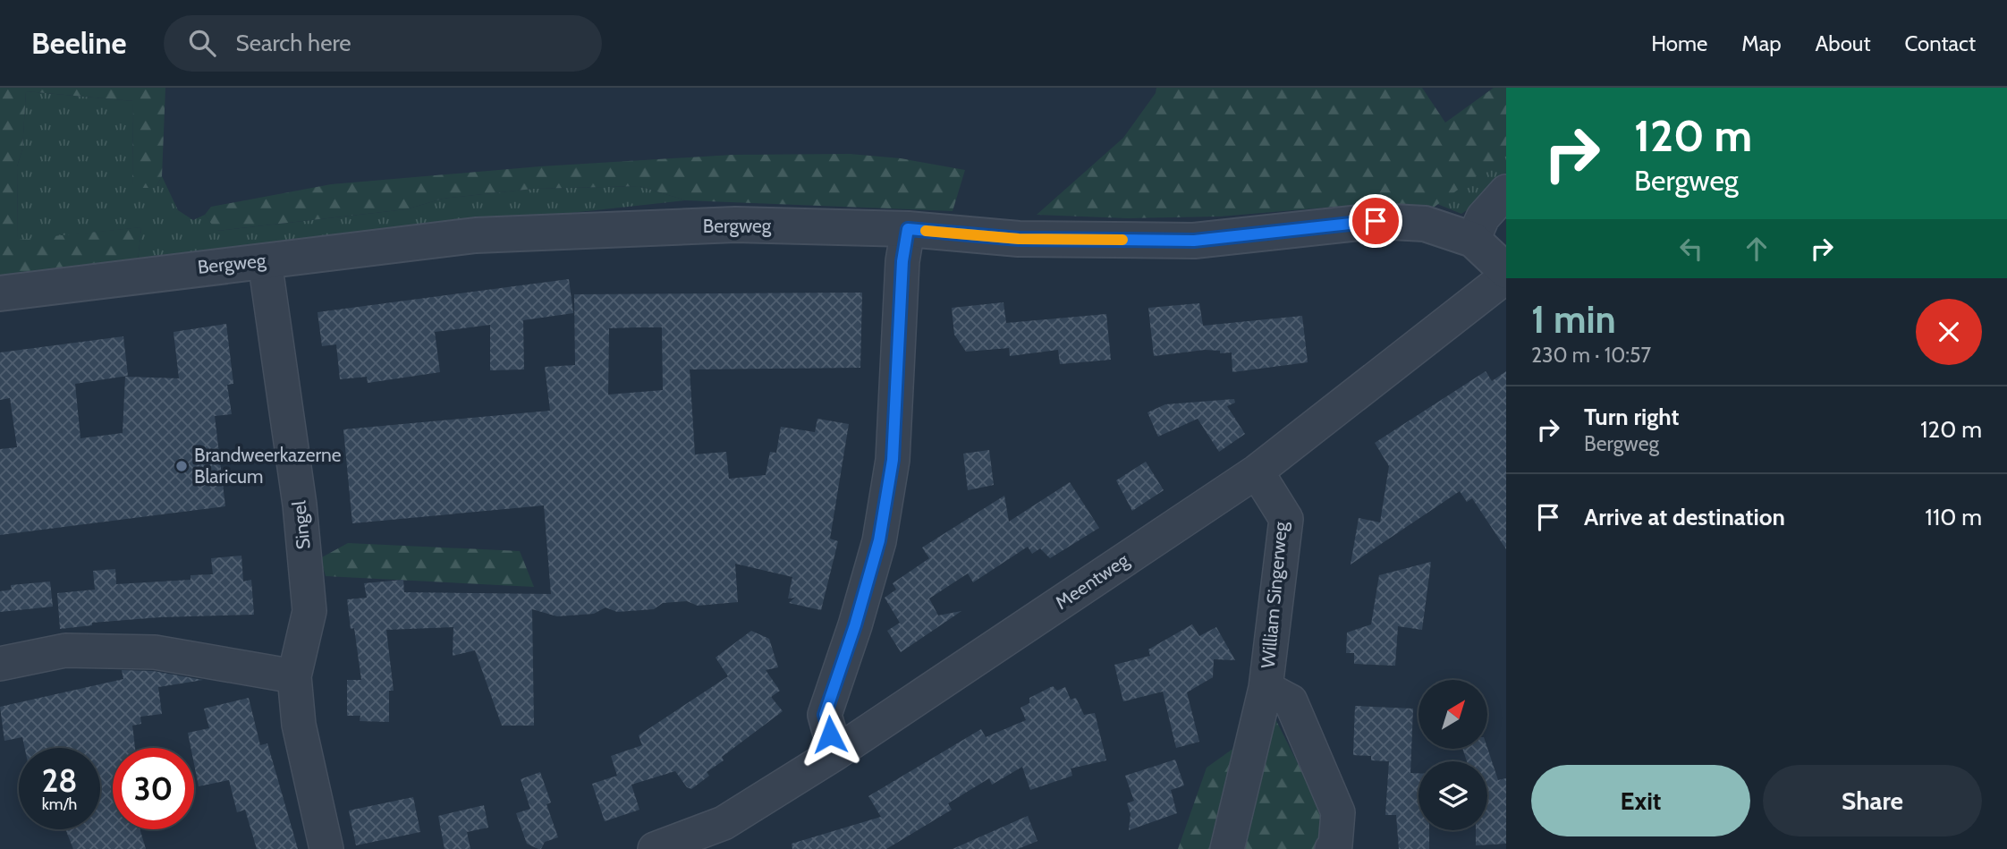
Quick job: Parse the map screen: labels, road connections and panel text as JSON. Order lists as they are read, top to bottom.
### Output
{
  "streets": {
    "street": [
      "Bergweg",
      "Singel",
      "Meentweg",
      "William Singerweg"
    ]
  },
  "crossings": [
    ["Bergweg", "Singel"],
    ["Meentweg", "William Singerweg"]
  ],
  "places": ["Brandweerkazerne Blaricum"],
  "north": "top right",
  "page": {
    "header": "Beeline",
    "search": "Search here",
    "nav": [
      "Home",
      "Map",
      "About",
      "Contact"
    ],
    "turn": ["120 m", "Bergweg"],
    "heading": ["1 min", "230 m · 10:57"],
    "list": [
      {
        "name": "Turn right",
        "note": "Bergweg",
        "value": "120 m"
      },
      {
        "name": "Arrive at destination",
        "value": "110 m"
      }
    ],
    "speed": "28 km/h",
    "limit": "30",
    "buttons": ["Exit", "Share"]
  }
}
